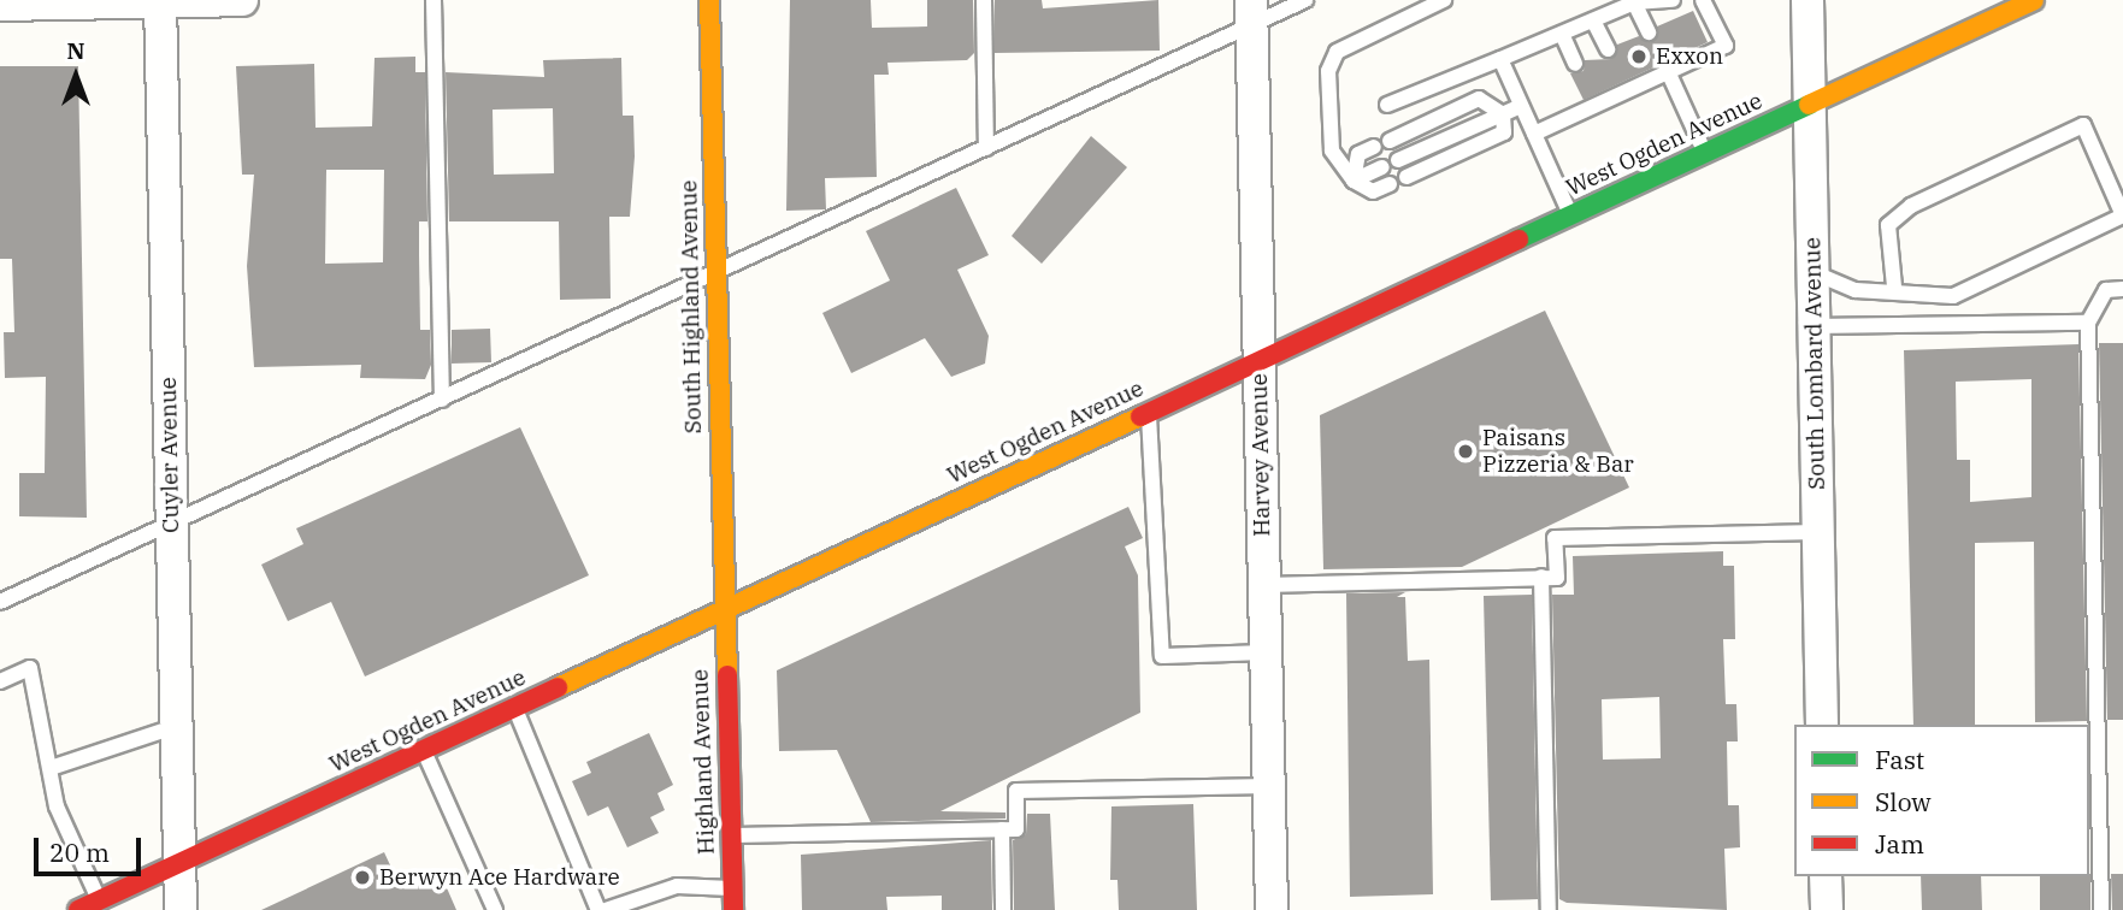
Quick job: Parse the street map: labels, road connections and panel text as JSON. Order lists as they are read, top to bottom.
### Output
{
  "streets": {
    "main road": ["West Ogden Avenue", "South Highland Avenue", "Highland Avenue"],
    "street": ["South Lombard Avenue", "Cuyler Avenue", "Harvey Avenue"]
  },
  "crossings": [
    ["West Ogden Avenue", "South Highland Avenue"],
    ["West Ogden Avenue", "South Lombard Avenue"],
    ["West Ogden Avenue", "Cuyler Avenue"],
    ["West Ogden Avenue", "Harvey Avenue"],
    ["West Ogden Avenue", "Highland Avenue"],
    ["South Highland Avenue", "Highland Avenue"]
  ],
  "places": ["Exxon", "Paisans Pizzeria & Bar", "Berwyn Ace Hardware"],
  "legend": ["Fast", "Slow", "Jam"],
  "scale_bar": "20 m",
  "north": "top"
}
